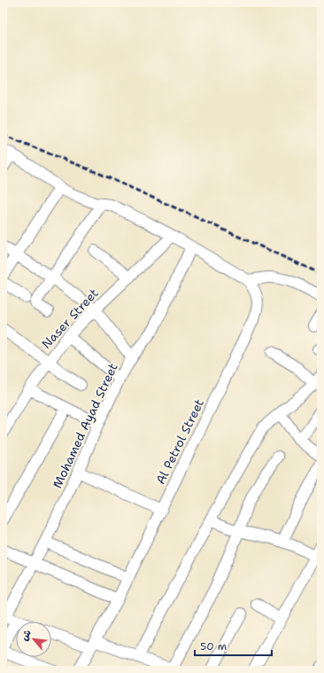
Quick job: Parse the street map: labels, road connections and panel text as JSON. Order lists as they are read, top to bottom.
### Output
{
  "streets": {
    "street": ["Naser Street", "Mohamed Ayad Street", "Al Petrol Street"]
  },
  "scale_bar": "50 m",
  "north": "top left"
}
